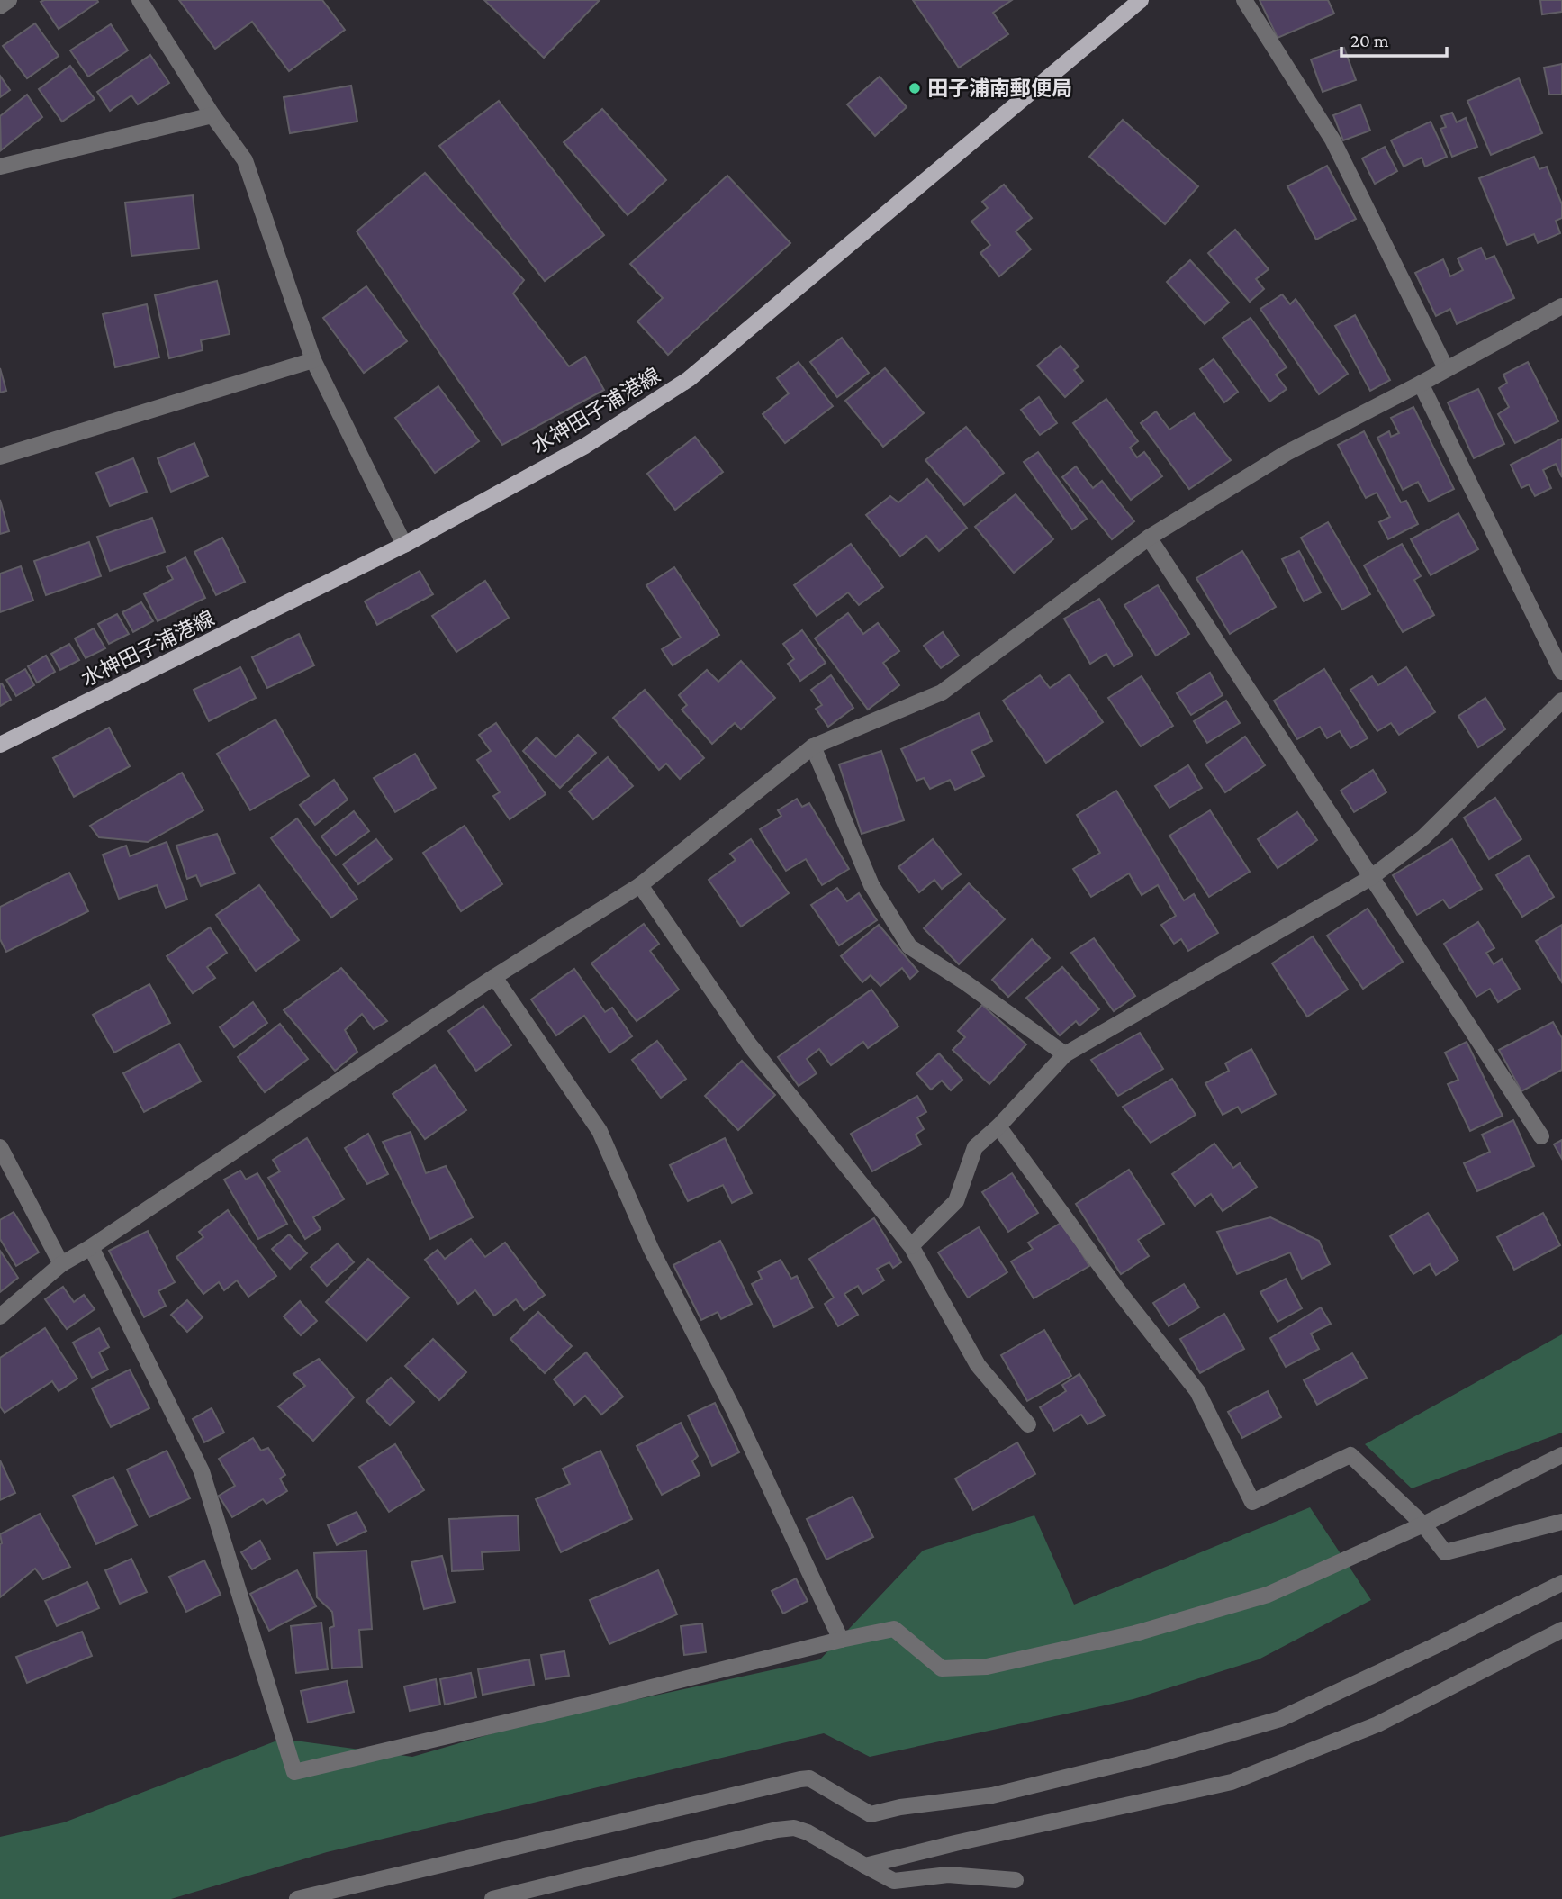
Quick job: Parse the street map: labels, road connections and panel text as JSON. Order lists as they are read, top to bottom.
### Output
{
  "streets": {
    "main road": ["水神田子浦港線"]
  },
  "places": ["田子浦南郵便局"],
  "scale_bar": "20 m"
}
